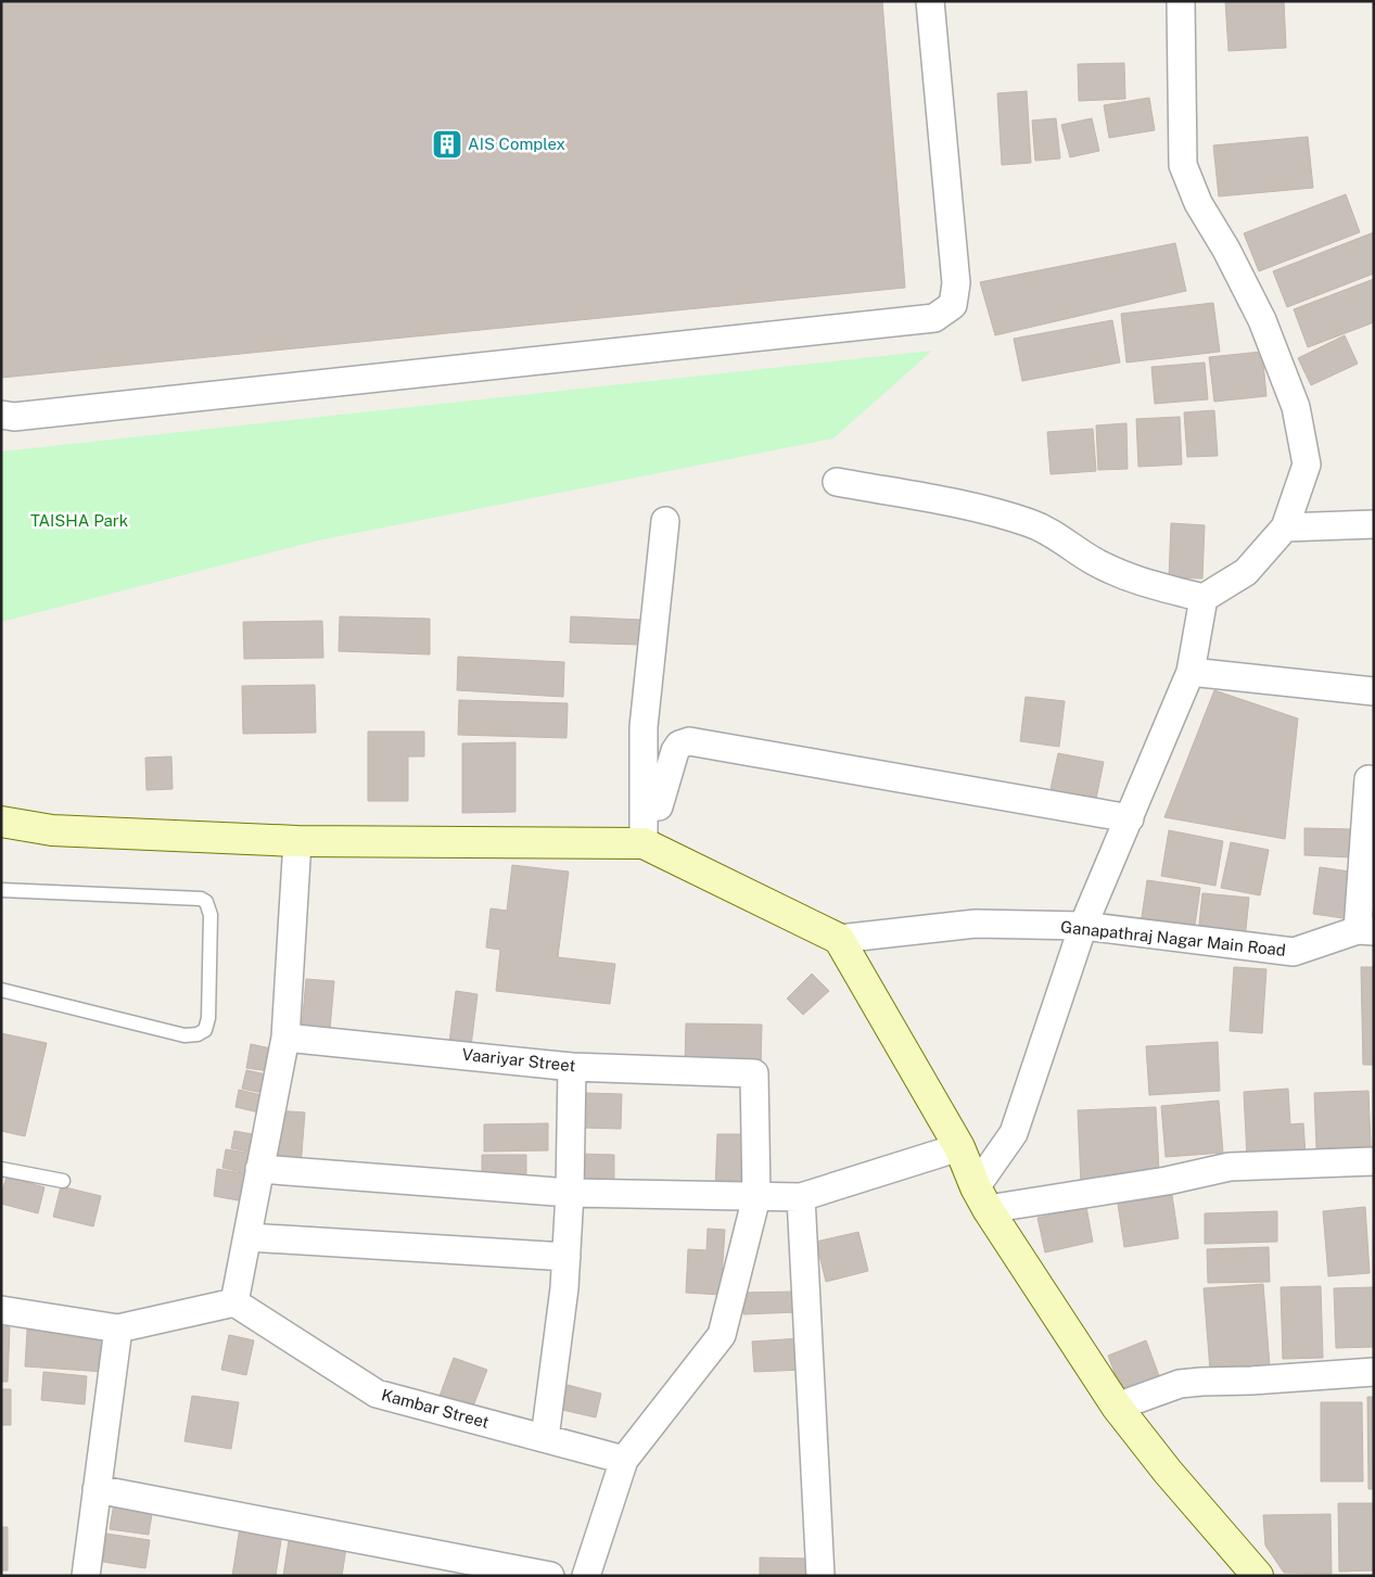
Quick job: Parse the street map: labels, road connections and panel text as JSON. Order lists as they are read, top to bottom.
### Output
{
  "streets": {
    "street": ["Ganapathraj Nagar Main Road", "Vaariyar Street", "Kambar Street"]
  },
  "parks": ["TAISHA Park"],
  "places": {
    "building": ["AIS Complex"]
  }
}
